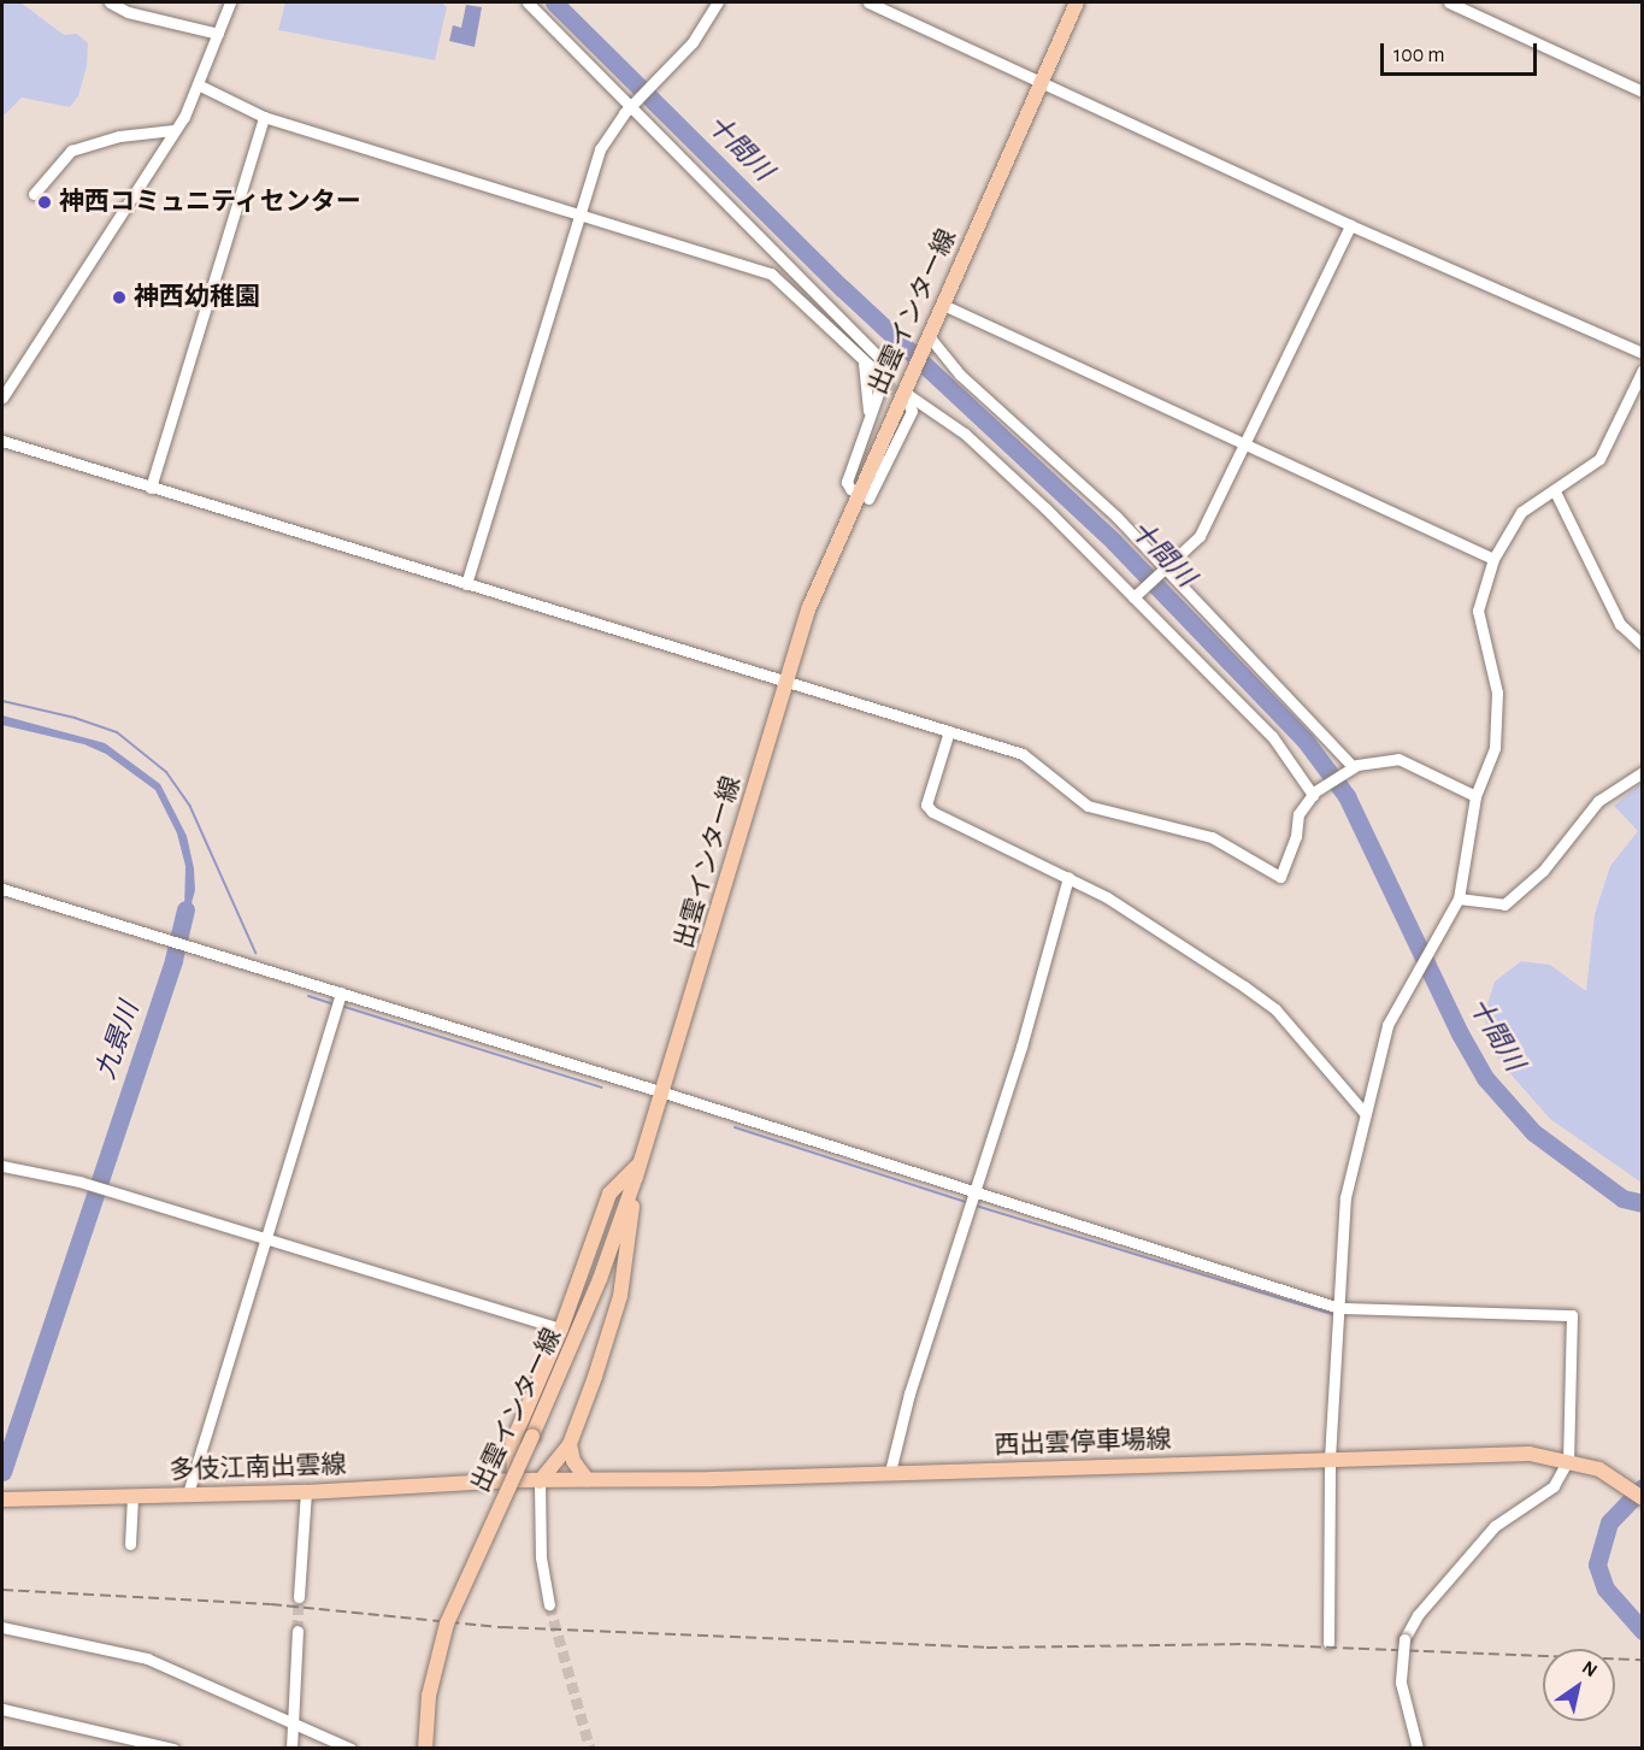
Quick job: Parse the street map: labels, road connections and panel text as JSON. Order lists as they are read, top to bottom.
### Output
{
  "streets": {
    "main road": ["出雲インター線", "西出雲停車場線", "多伎江南出雲線"]
  },
  "crossings": [
    ["西出雲停車場線", "多伎江南出雲線"]
  ],
  "water": ["十間川", "九景川"],
  "places": ["神西コミュニティセンター", "神西幼稚園"],
  "scale_bar": "100 m",
  "north": "top right"
}
